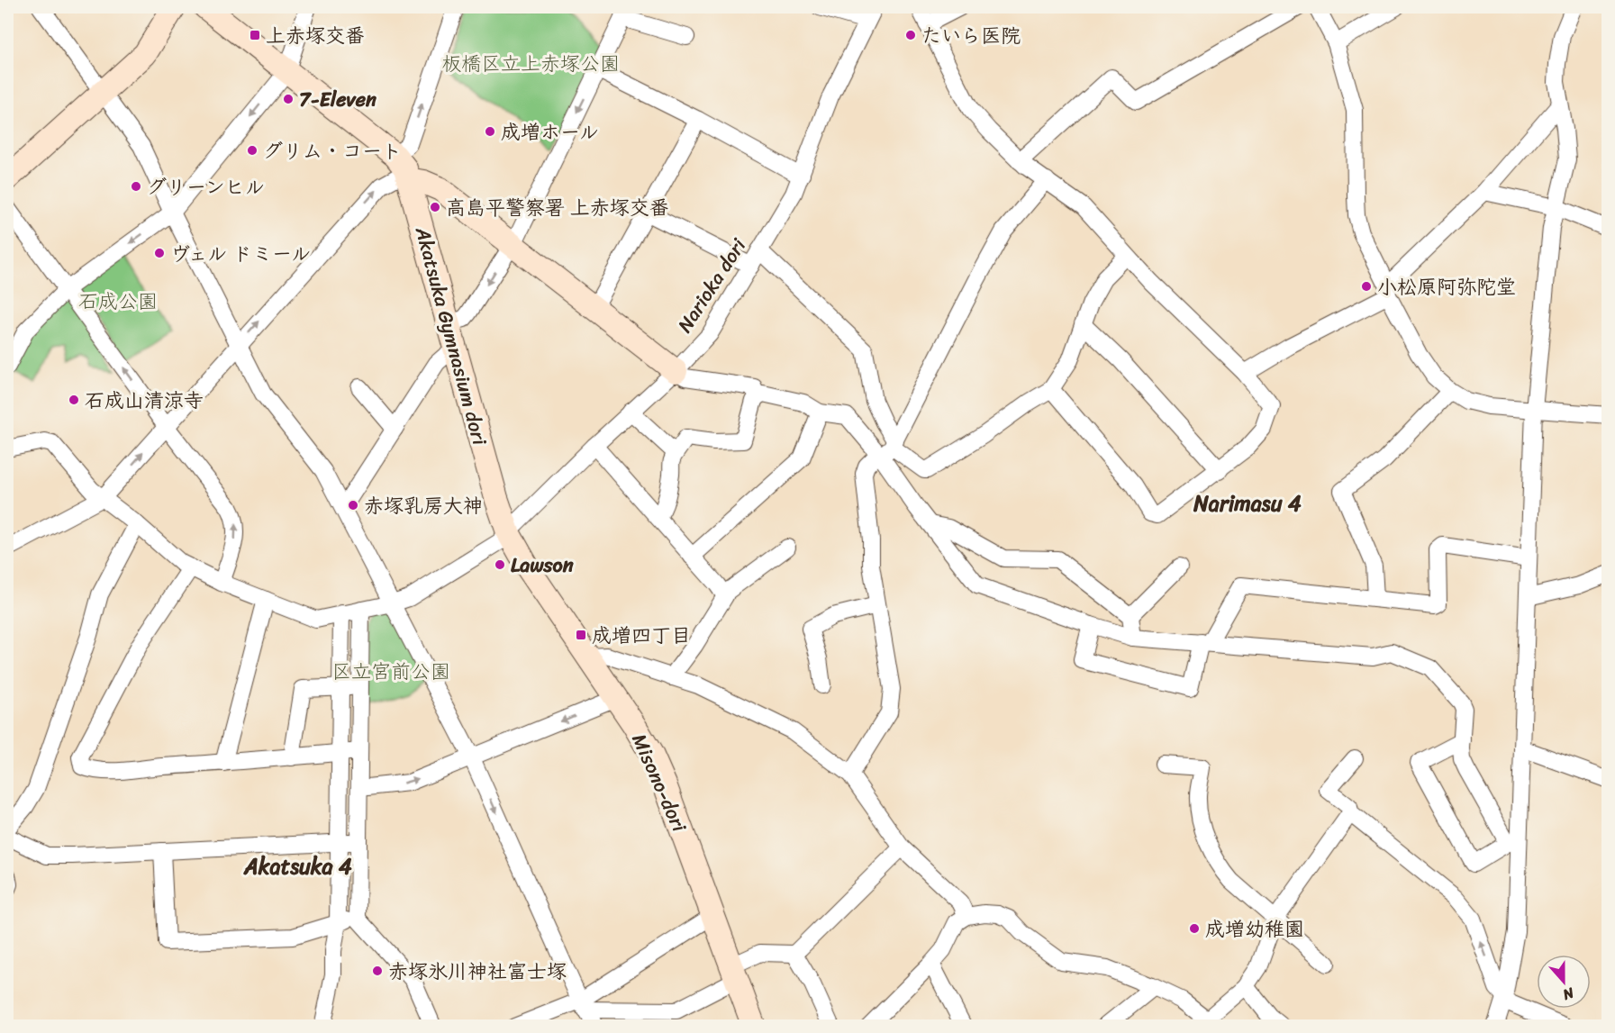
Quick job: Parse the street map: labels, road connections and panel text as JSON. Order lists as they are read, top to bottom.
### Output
{
  "streets": {
    "street": ["Narioka dori", "Akatsuka Gymnasium dori", "Misono-dori"]
  },
  "crossings": [
    ["Narioka dori", "Akatsuka Gymnasium dori"],
    ["Narioka dori", "Misono-dori"],
    ["Akatsuka Gymnasium dori", "Misono-dori"]
  ],
  "districts": ["Narimasu 4", "Akatsuka 4"],
  "parks": ["板橋区立上赤塚公園", "石成公園", "区立宮前公園"],
  "places": {
    "transit": ["上赤塚交番", "成増四丁目"],
    "other": [
      "たいら医院",
      "7-Eleven",
      "成増ホール",
      "グリム・コート",
      "グリーンヒル",
      "高島平警察署 上赤塚交番",
      "ヴェル ドミール",
      "小松原阿弥陀堂",
      "石成山清涼寺",
      "赤塚乳房大神",
      "Lawson",
      "成増幼稚園",
      "赤塚氷川神社富士塚"
    ]
  },
  "north": "bottom"
}
